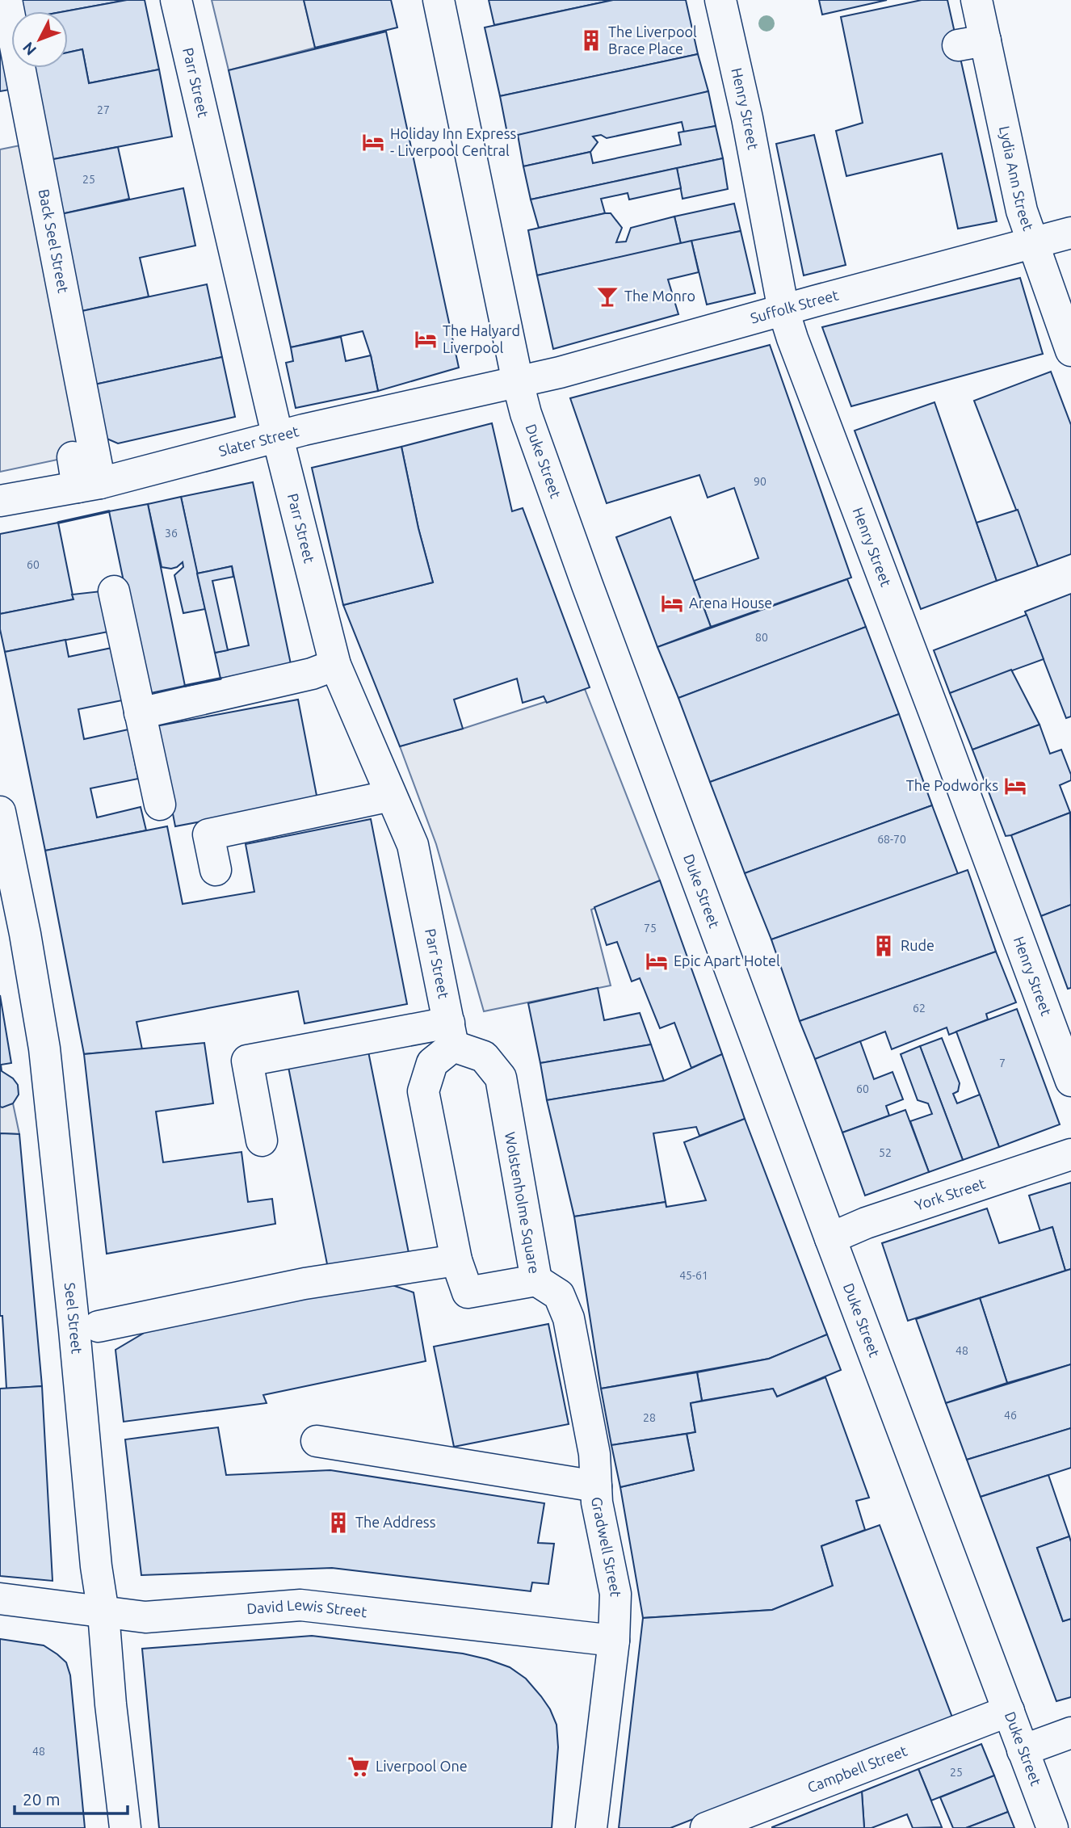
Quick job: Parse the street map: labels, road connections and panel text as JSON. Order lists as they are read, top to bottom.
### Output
{
  "streets": {
    "street": [
      "Parr Street",
      "Henry Street",
      "Lydia Ann Street",
      "Back Seel Street",
      "Suffolk Street",
      "Slater Street",
      "Duke Street",
      "York Street",
      "Wolstenholme Square",
      "Seel Street",
      "Gradwell Street",
      "David Lewis Street",
      "Campbell Street"
    ]
  },
  "crossings": [
    ["Parr Street", "Slater Street"],
    ["Parr Street", "Wolstenholme Square"],
    ["Henry Street", "Suffolk Street"],
    ["Lydia Ann Street", "Suffolk Street"],
    ["Back Seel Street", "Slater Street"],
    ["Suffolk Street", "Slater Street"],
    ["Suffolk Street", "Duke Street"],
    ["Slater Street", "Duke Street"],
    ["Duke Street", "York Street"],
    ["Duke Street", "Campbell Street"],
    ["Wolstenholme Square", "Gradwell Street"],
    ["Seel Street", "David Lewis Street"],
    ["Gradwell Street", "David Lewis Street"]
  ],
  "places": {
    "building": ["The Liverpool Brace Place", "Rude", "The Address"],
    "hotel": [
      "Holiday Inn Express - Liverpool Central",
      "The Halyard Liverpool",
      "Arena House",
      "The Podworks",
      "Epic Apart Hotel"
    ],
    "bar": ["The Monro"],
    "supermarket": ["Liverpool One"]
  },
  "house_numbers": [
    "27",
    "25",
    "90",
    "36",
    "60",
    "80",
    "68-70",
    "75",
    "62",
    "7",
    "60",
    "52",
    "45-61",
    "48",
    "46",
    "28",
    "48",
    "25"
  ],
  "scale_bar": "20 m",
  "north": "bottom left"
}
